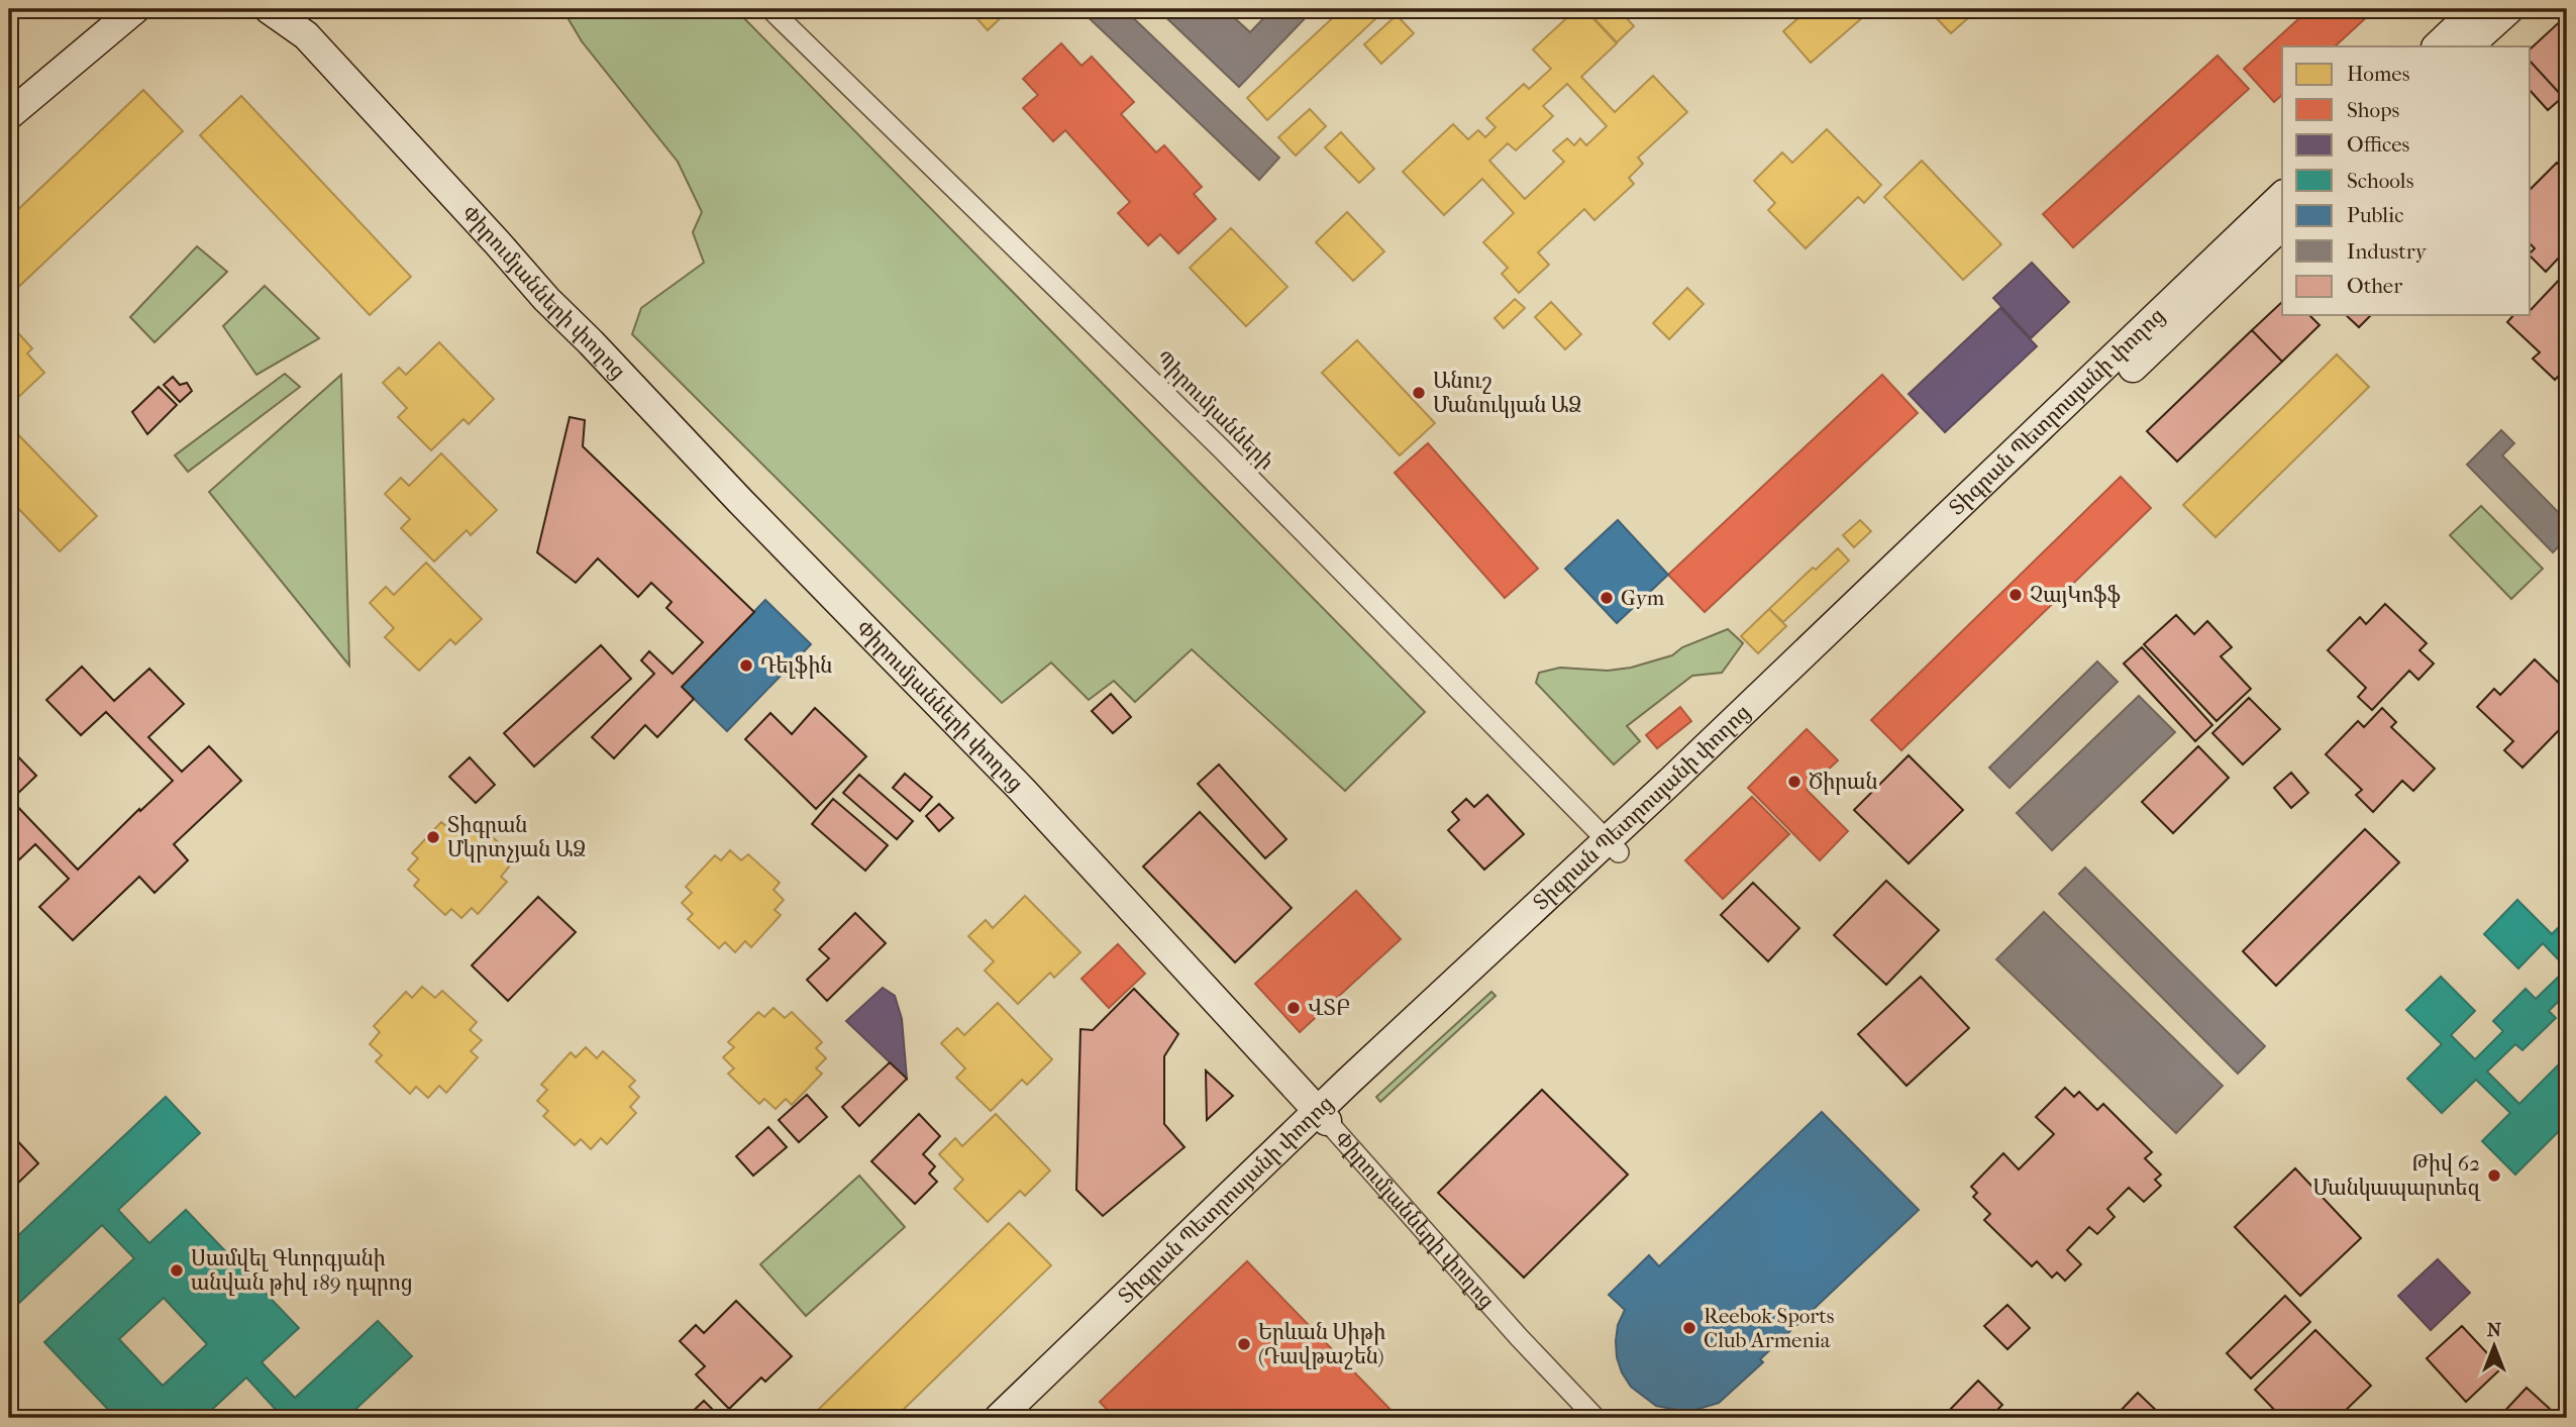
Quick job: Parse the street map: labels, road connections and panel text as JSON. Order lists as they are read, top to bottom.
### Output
{
  "streets": {
    "main road": ["Փիրումյանների փողոց", "Տիգրան Պետրոսյանի փողոց"],
    "street": ["Պիրումյանների"]
  },
  "crossings": [
    ["Փիրումյանների փողոց", "Տիգրան Պետրոսյանի փողոց"],
    ["Պիրումյանների", "Տիգրան Պետրոսյանի փողոց"]
  ],
  "places": [
    "Անուշ Մանուկյան ԱՁ",
    "ՉայԿոֆֆ",
    "Gym",
    "Դելֆին",
    "Ծիրան",
    "Տիգրան Մկրտչյան ԱՁ",
    "ՎՏԲ",
    "Թիվ 62 Մանկապարտեզ",
    "Սամվել Գևորգյանի անվան թիվ 189 դպրոց",
    "Reebok Sports Club Armenia",
    "Երևան Սիթի (Դավթաշեն)"
  ],
  "legend": [
    "Homes",
    "Shops",
    "Offices",
    "Schools",
    "Public",
    "Industry",
    "Other"
  ],
  "north": "top"
}
